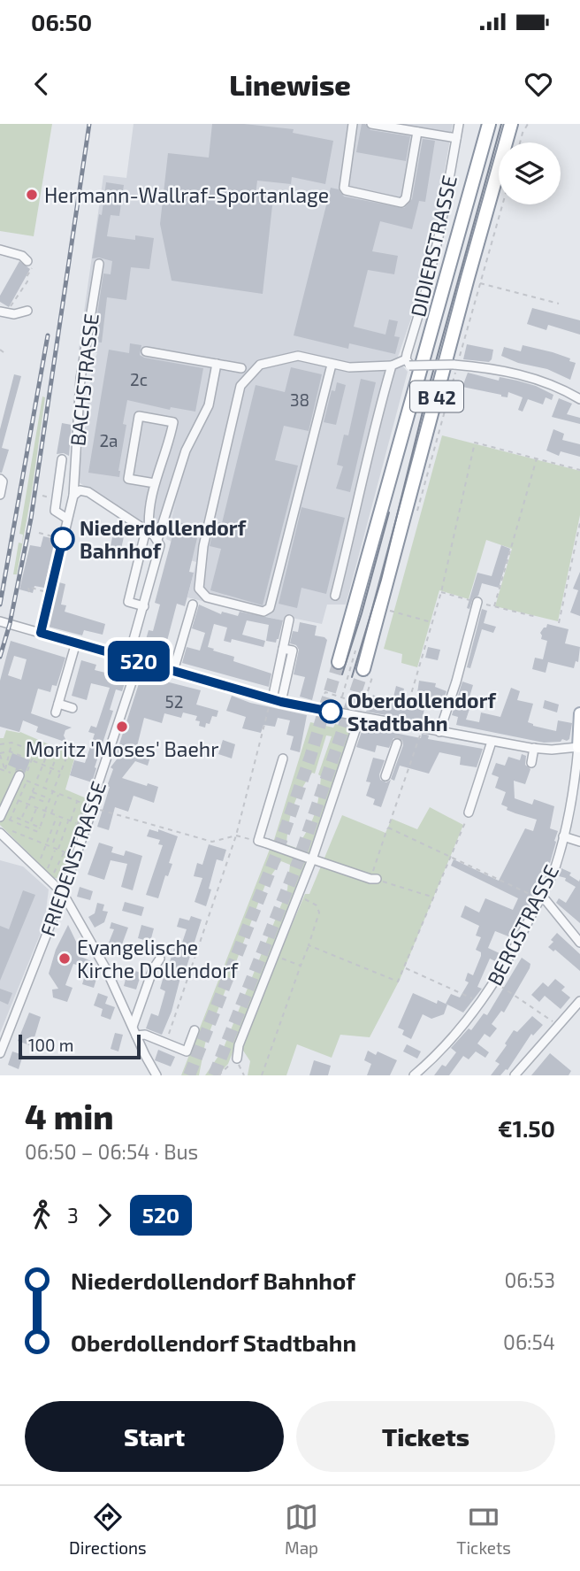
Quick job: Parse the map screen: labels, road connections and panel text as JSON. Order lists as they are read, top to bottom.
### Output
{
  "streets": {
    "highway": ["B 42"],
    "street": [
      "DIDIERSTRASSE",
      "BACHSTRASSE",
      "FRIEDENSTRASSE",
      "BERGSTRASSE"
    ]
  },
  "places": [
    "Hermann-Wallraf-Sportanlage",
    "Niederdollendorf Bahnhof",
    "Oberdollendorf Stadtbahn",
    "Moritz 'Moses' Baehr",
    "Evangelische Kirche Dollendorf"
  ],
  "lines": ["bus line 520"],
  "house_numbers": [
    "2c",
    "38",
    "2a",
    "52"
  ],
  "scale_bar": "100 m",
  "page": {
    "status": "06:50",
    "header": "Linewise",
    "on_map": "520",
    "scale": "100 m",
    "heading": ["4 min", "06:50 – 06:54 · Bus", "€1.50"],
    "legs": ["3", "520"],
    "list": [
      {
        "name": "Niederdollendorf Bahnhof",
        "value": "06:53"
      },
      {
        "name": "Oberdollendorf Stadtbahn",
        "value": "06:54"
      }
    ],
    "buttons": ["Start", "Tickets"],
    "tabs": ["Directions", "Map", "Tickets"]
  }
}
